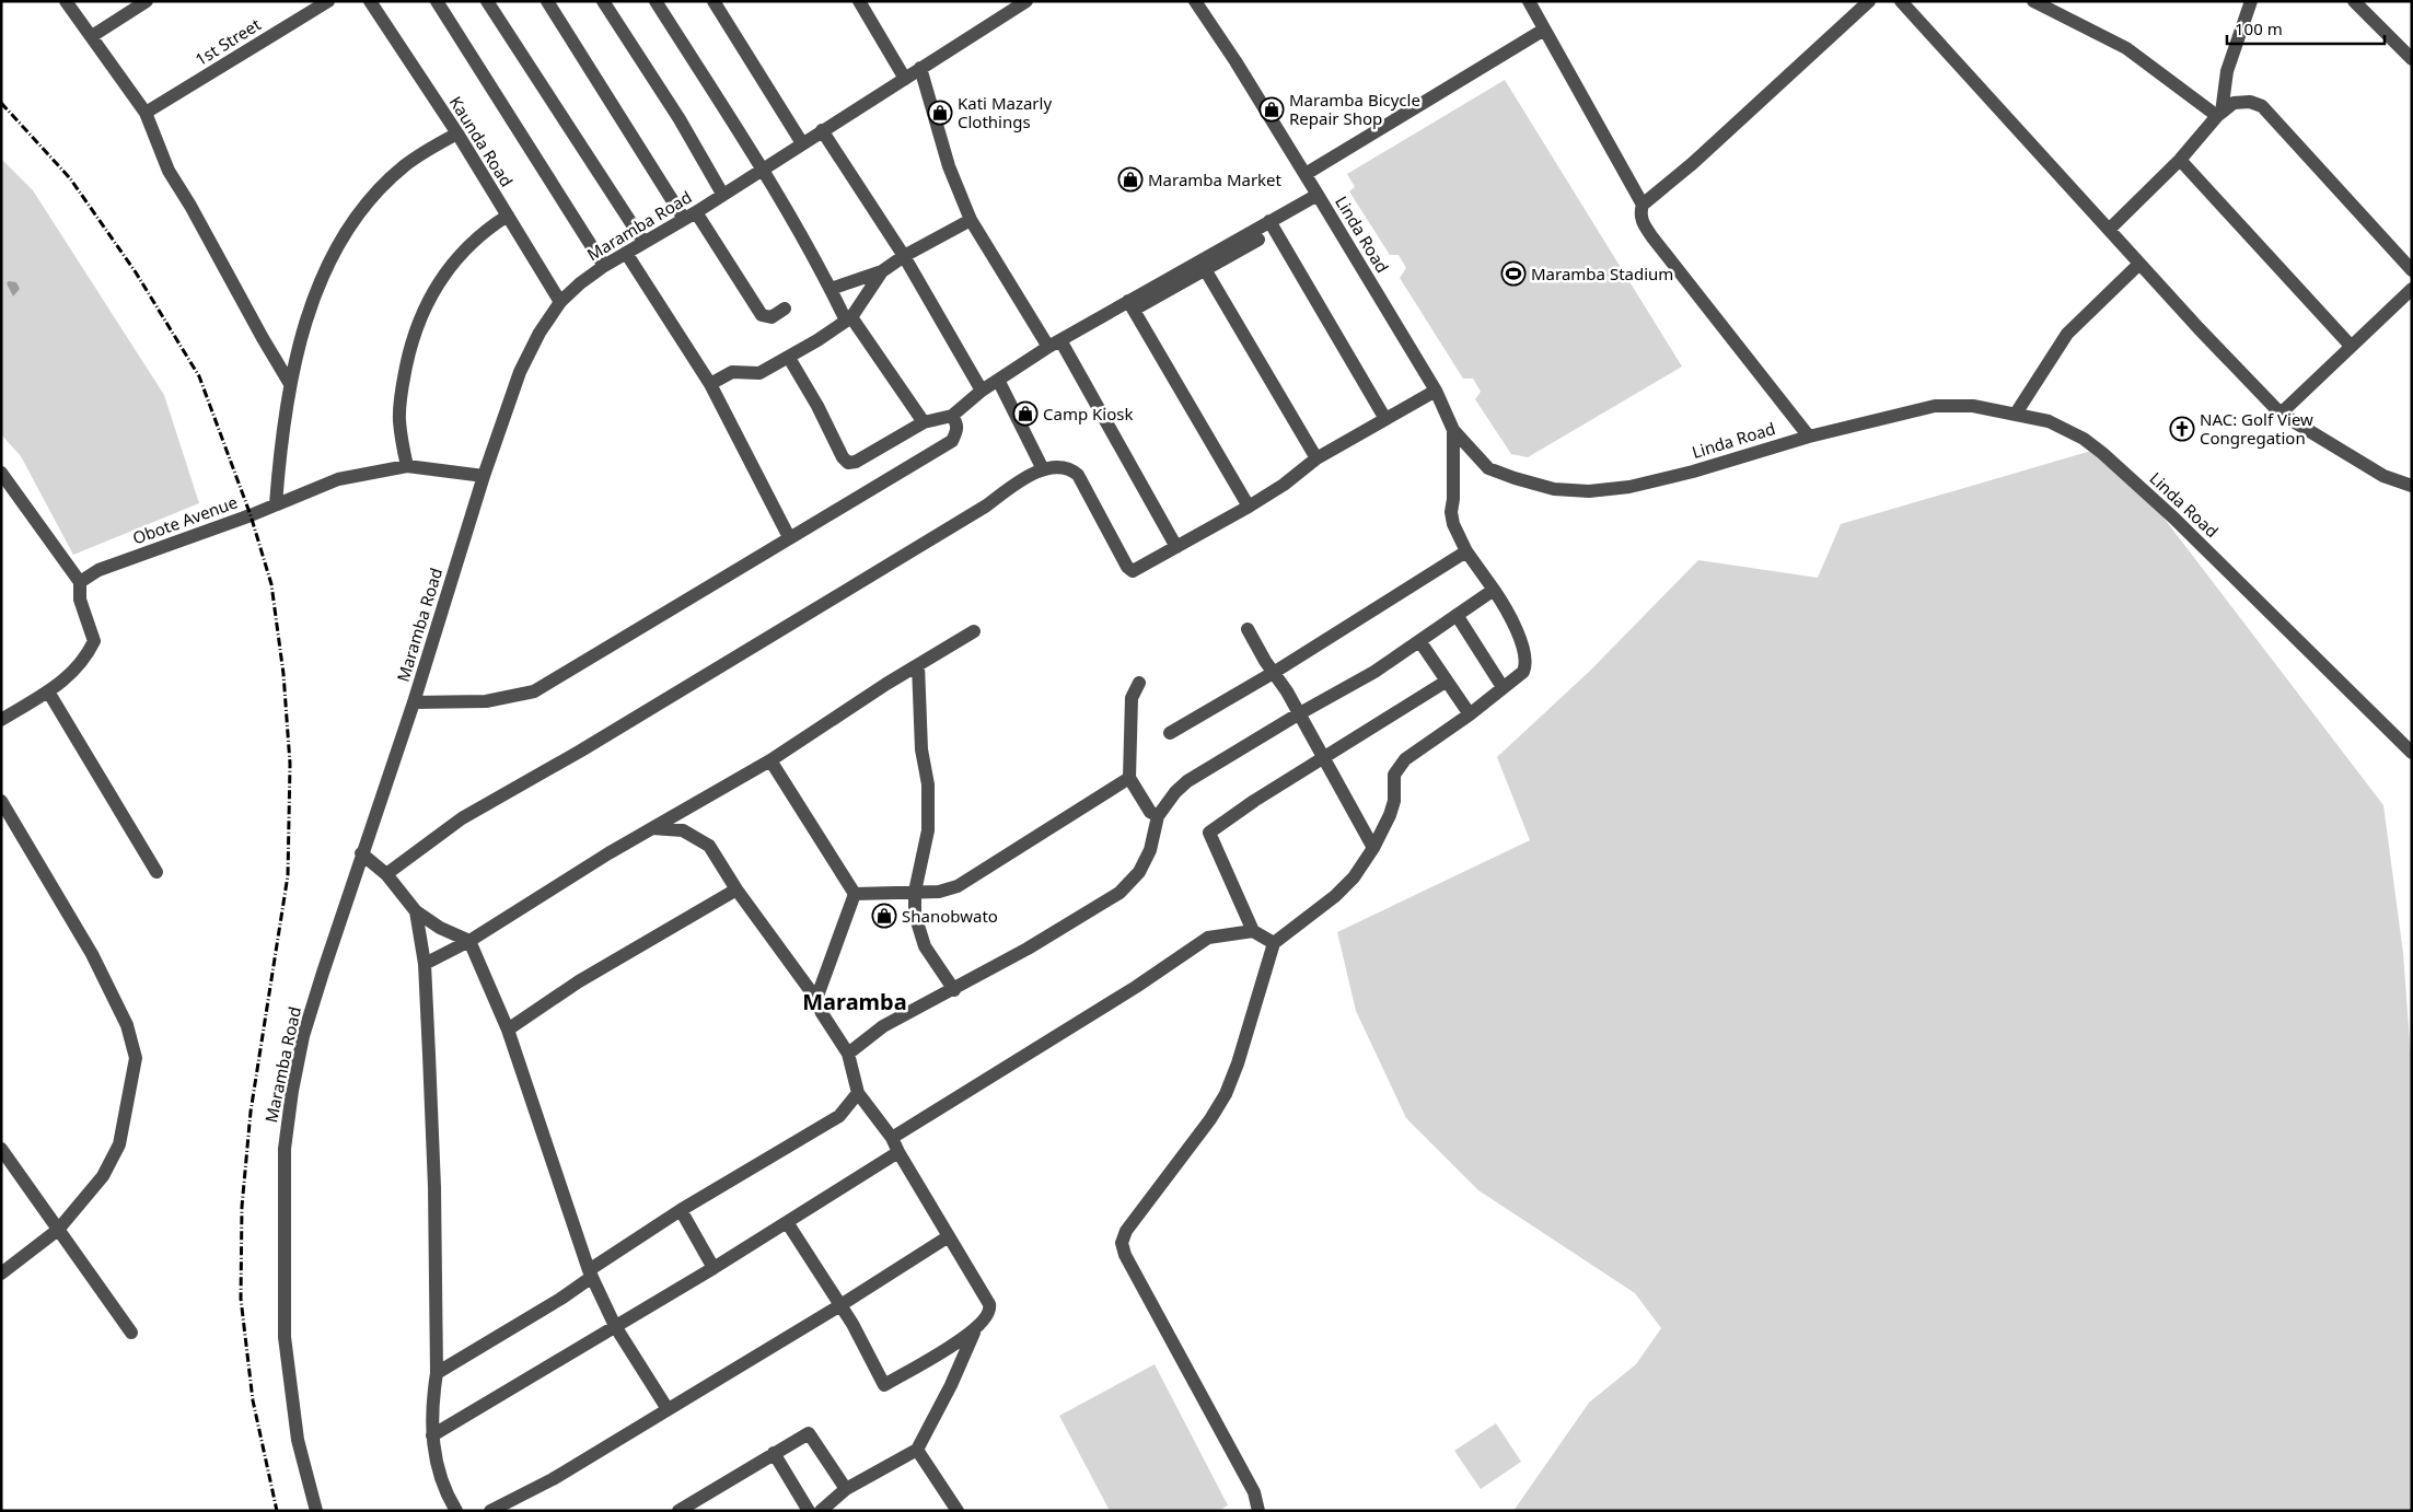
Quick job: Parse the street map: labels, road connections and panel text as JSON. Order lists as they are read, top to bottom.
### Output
{
  "streets": {
    "street": [
      "1st Street",
      "Kaunda Road",
      "Maramba Road",
      "Linda Road",
      "Obote Avenue"
    ]
  },
  "crossings": [
    ["Kaunda Road", "Maramba Road"],
    ["Maramba Road", "Obote Avenue"]
  ],
  "districts": ["Maramba"],
  "places": {
    "shop": [
      "Maramba Bicycle Repair Shop",
      "Kati Mazarly Clothings",
      "Maramba Market",
      "Camp Kiosk",
      "Shanobwato"
    ],
    "sports": ["Maramba Stadium"],
    "church": ["NAC: Golf View Congregation"]
  },
  "scale_bar": "100 m"
}
